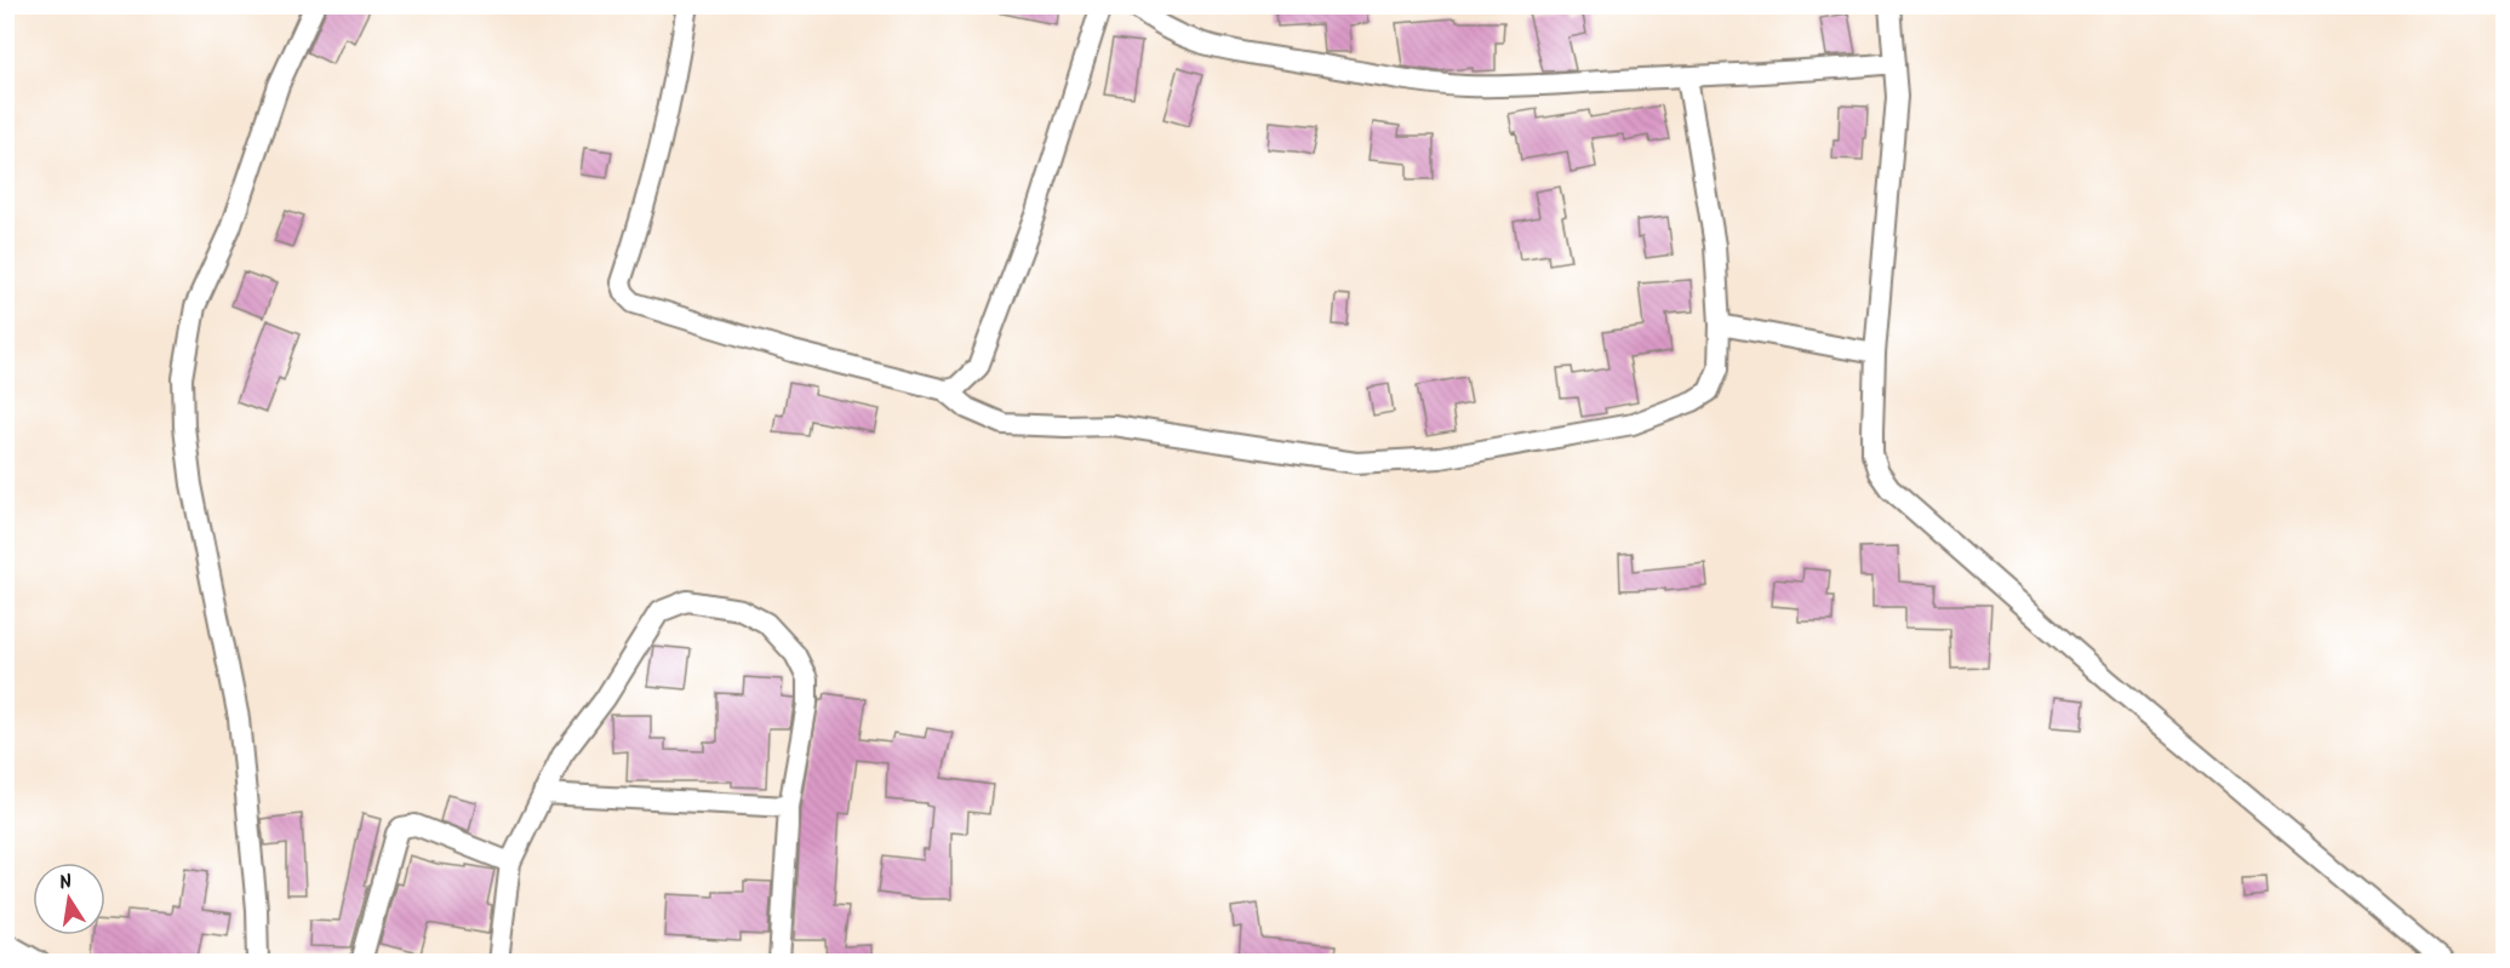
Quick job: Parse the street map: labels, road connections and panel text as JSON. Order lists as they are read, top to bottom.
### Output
{
  "north": "top"
}
